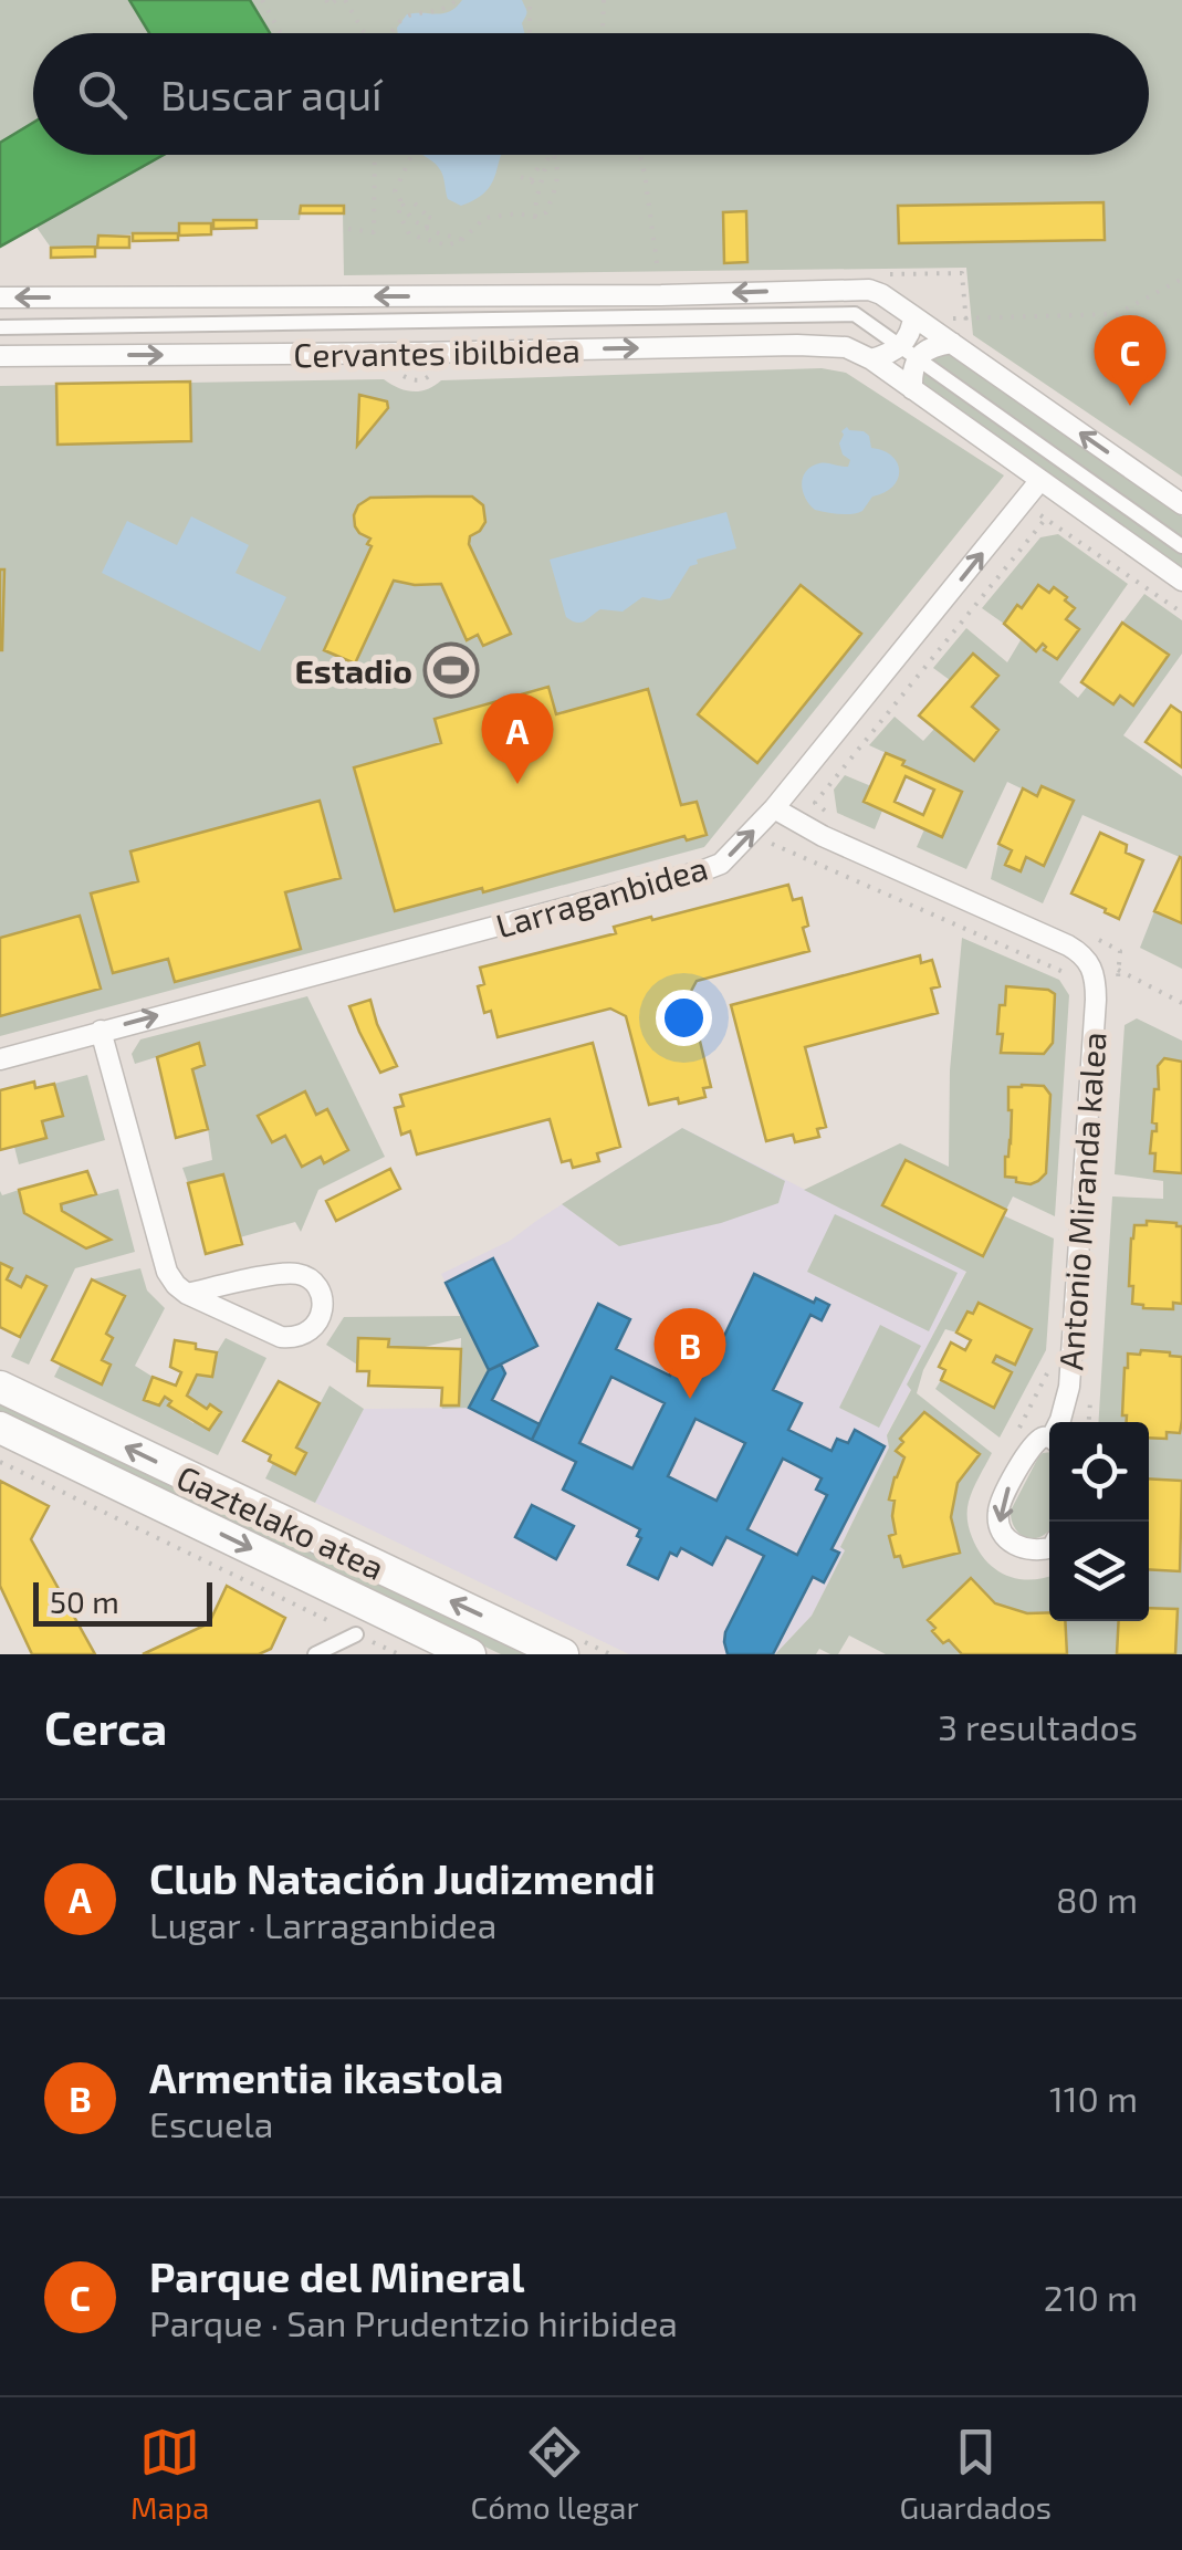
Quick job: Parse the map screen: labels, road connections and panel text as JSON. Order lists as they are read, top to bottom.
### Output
{
  "streets": {
    "main road": ["Gaztelako atea"],
    "street": ["Cervantes ibilbidea", "Larraganbidea", "Antonio Miranda kalea"]
  },
  "one_way": ["Larraganbidea"],
  "places": {
    "sports": ["Estadio"]
  },
  "scale_bar": "50 m",
  "page": {
    "search": "Buscar aquí",
    "pins": ["C", "A", "B"],
    "scale": "50 m",
    "heading": ["Cerca", "3 resultados"],
    "list": [
      {
        "mark": "A",
        "name": "Club Natación Judizmendi",
        "note": "Lugar · Larraganbidea",
        "value": "80 m"
      },
      {
        "mark": "B",
        "name": "Armentia ikastola",
        "note": "Escuela",
        "value": "110 m"
      },
      {
        "mark": "C",
        "name": "Parque del Mineral",
        "note": "Parque · San Prudentzio hiribidea",
        "value": "210 m"
      }
    ],
    "nav": ["Mapa", "Cómo llegar", "Guardados"]
  }
}
